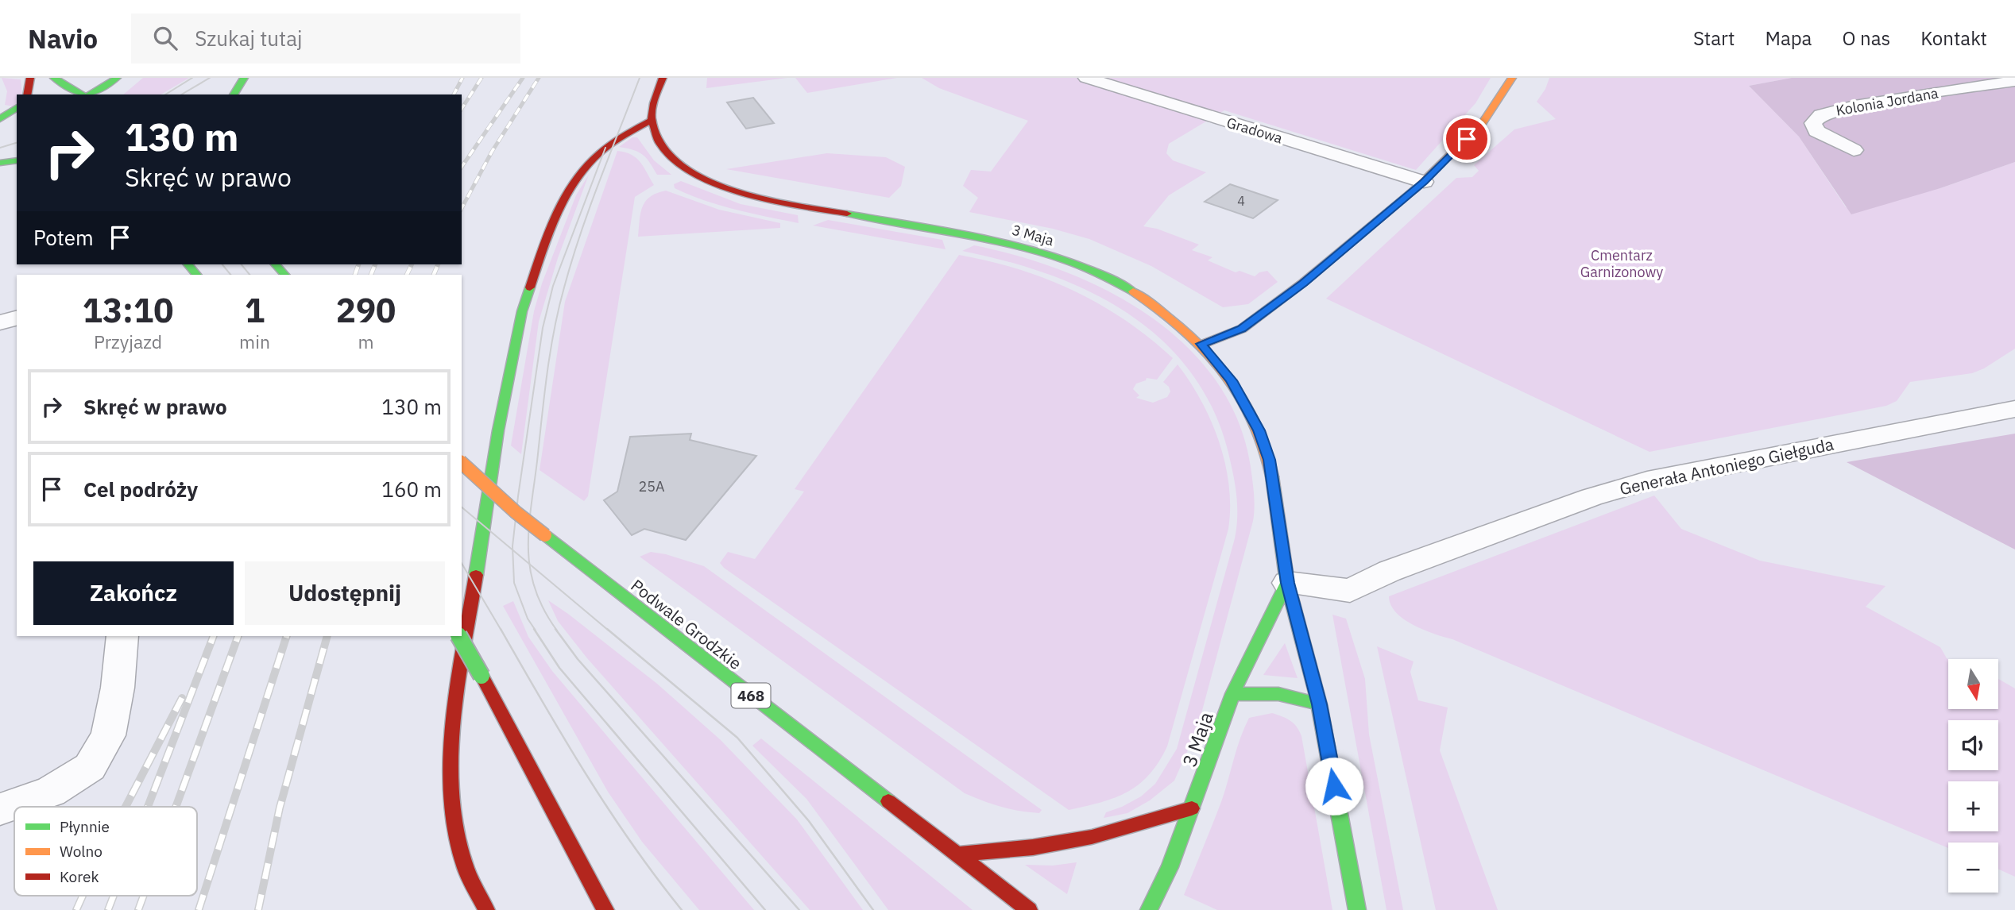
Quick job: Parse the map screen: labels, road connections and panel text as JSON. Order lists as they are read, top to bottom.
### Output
{
  "streets": {
    "main road": ["3 Maja", "Podwale Grodzkie", "468"],
    "street": ["Kolonia Jordana", "Gradowa", "Generała Antoniego Giełguda"]
  },
  "crossings": [
    ["3 Maja", "Generała Antoniego Giełguda"]
  ],
  "parks": ["Cmentarz Garnizonowy"],
  "house_numbers": ["4", "25A"],
  "legend": ["Płynnie", "Wolno", "Korek"],
  "north": "bottom",
  "page": {
    "header": "Navio",
    "search": "Szukaj tutaj",
    "nav": [
      "Start",
      "Mapa",
      "O nas",
      "Kontakt"
    ],
    "turn": ["130 m", "Skręć w prawo"],
    "then": "Potem",
    "eta": [
      "13:10",
      "Przyjazd",
      "1",
      "min",
      "290",
      "m"
    ],
    "list": [
      {
        "name": "Skręć w prawo",
        "value": "130 m"
      },
      {
        "name": "Cel podróży",
        "value": "160 m"
      }
    ],
    "buttons": ["Zakończ", "Udostępnij"],
    "map_buttons": ["+", "−"]
  }
}
